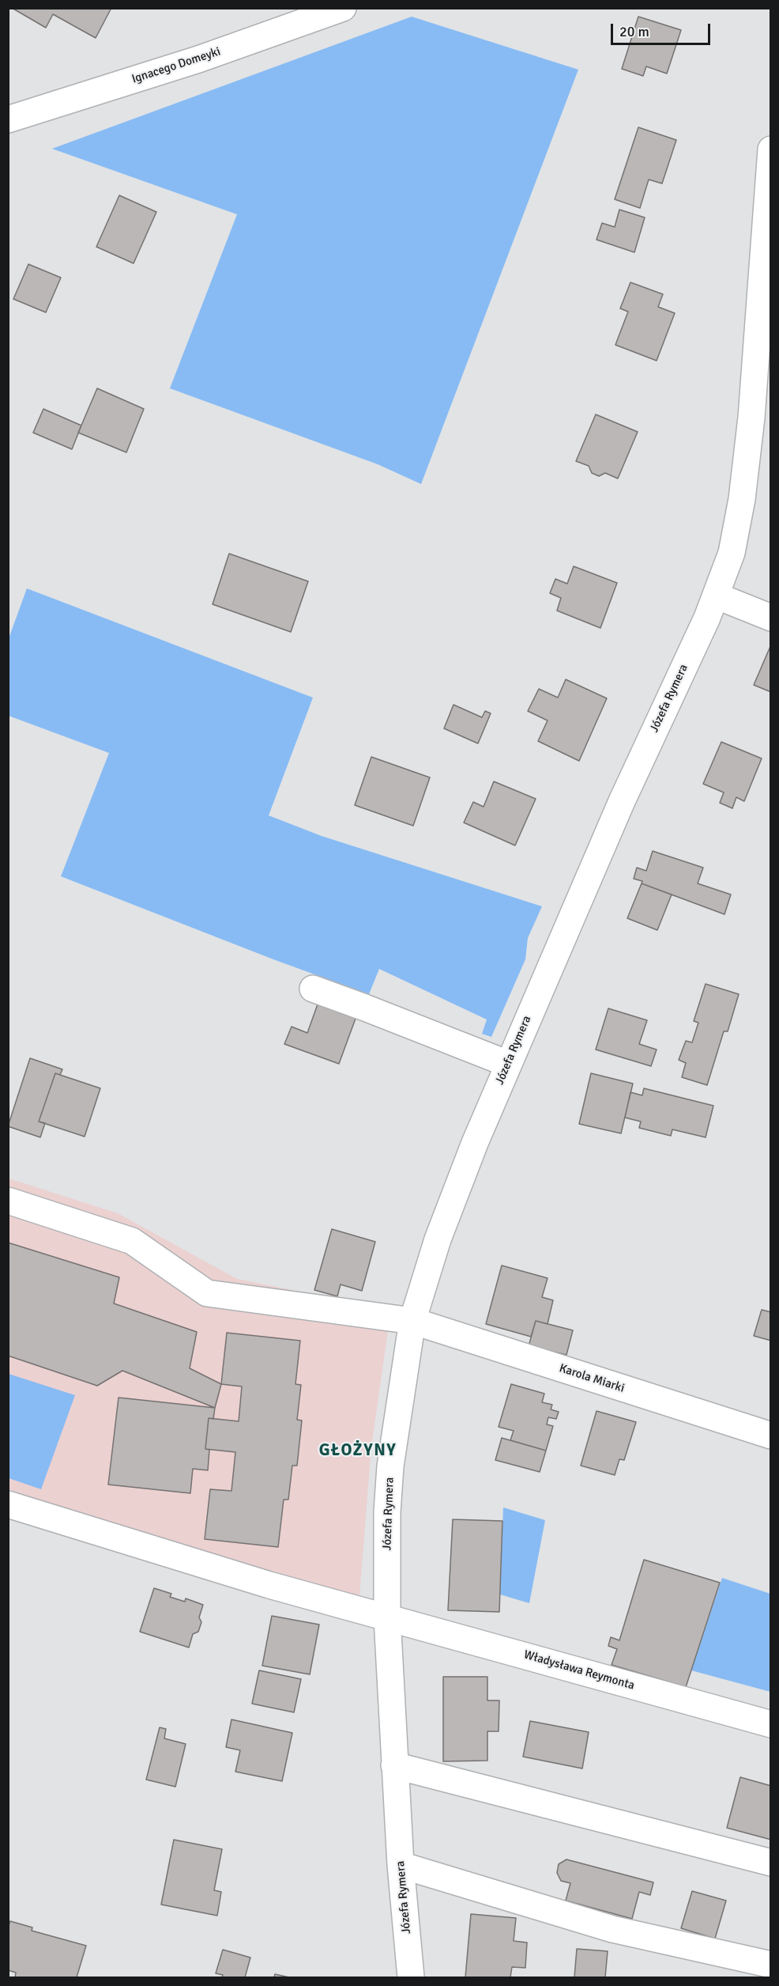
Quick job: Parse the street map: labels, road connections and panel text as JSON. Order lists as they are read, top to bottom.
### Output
{
  "streets": {
    "street": [
      "Ignacego Domeyki",
      "Józefa Rymera",
      "Karola Miarki",
      "Władysława Reymonta"
    ]
  },
  "crossings": [
    ["Józefa Rymera", "Karola Miarki"],
    ["Józefa Rymera", "Władysława Reymonta"]
  ],
  "districts": ["GŁOŻYNY"],
  "scale_bar": "20 m"
}
